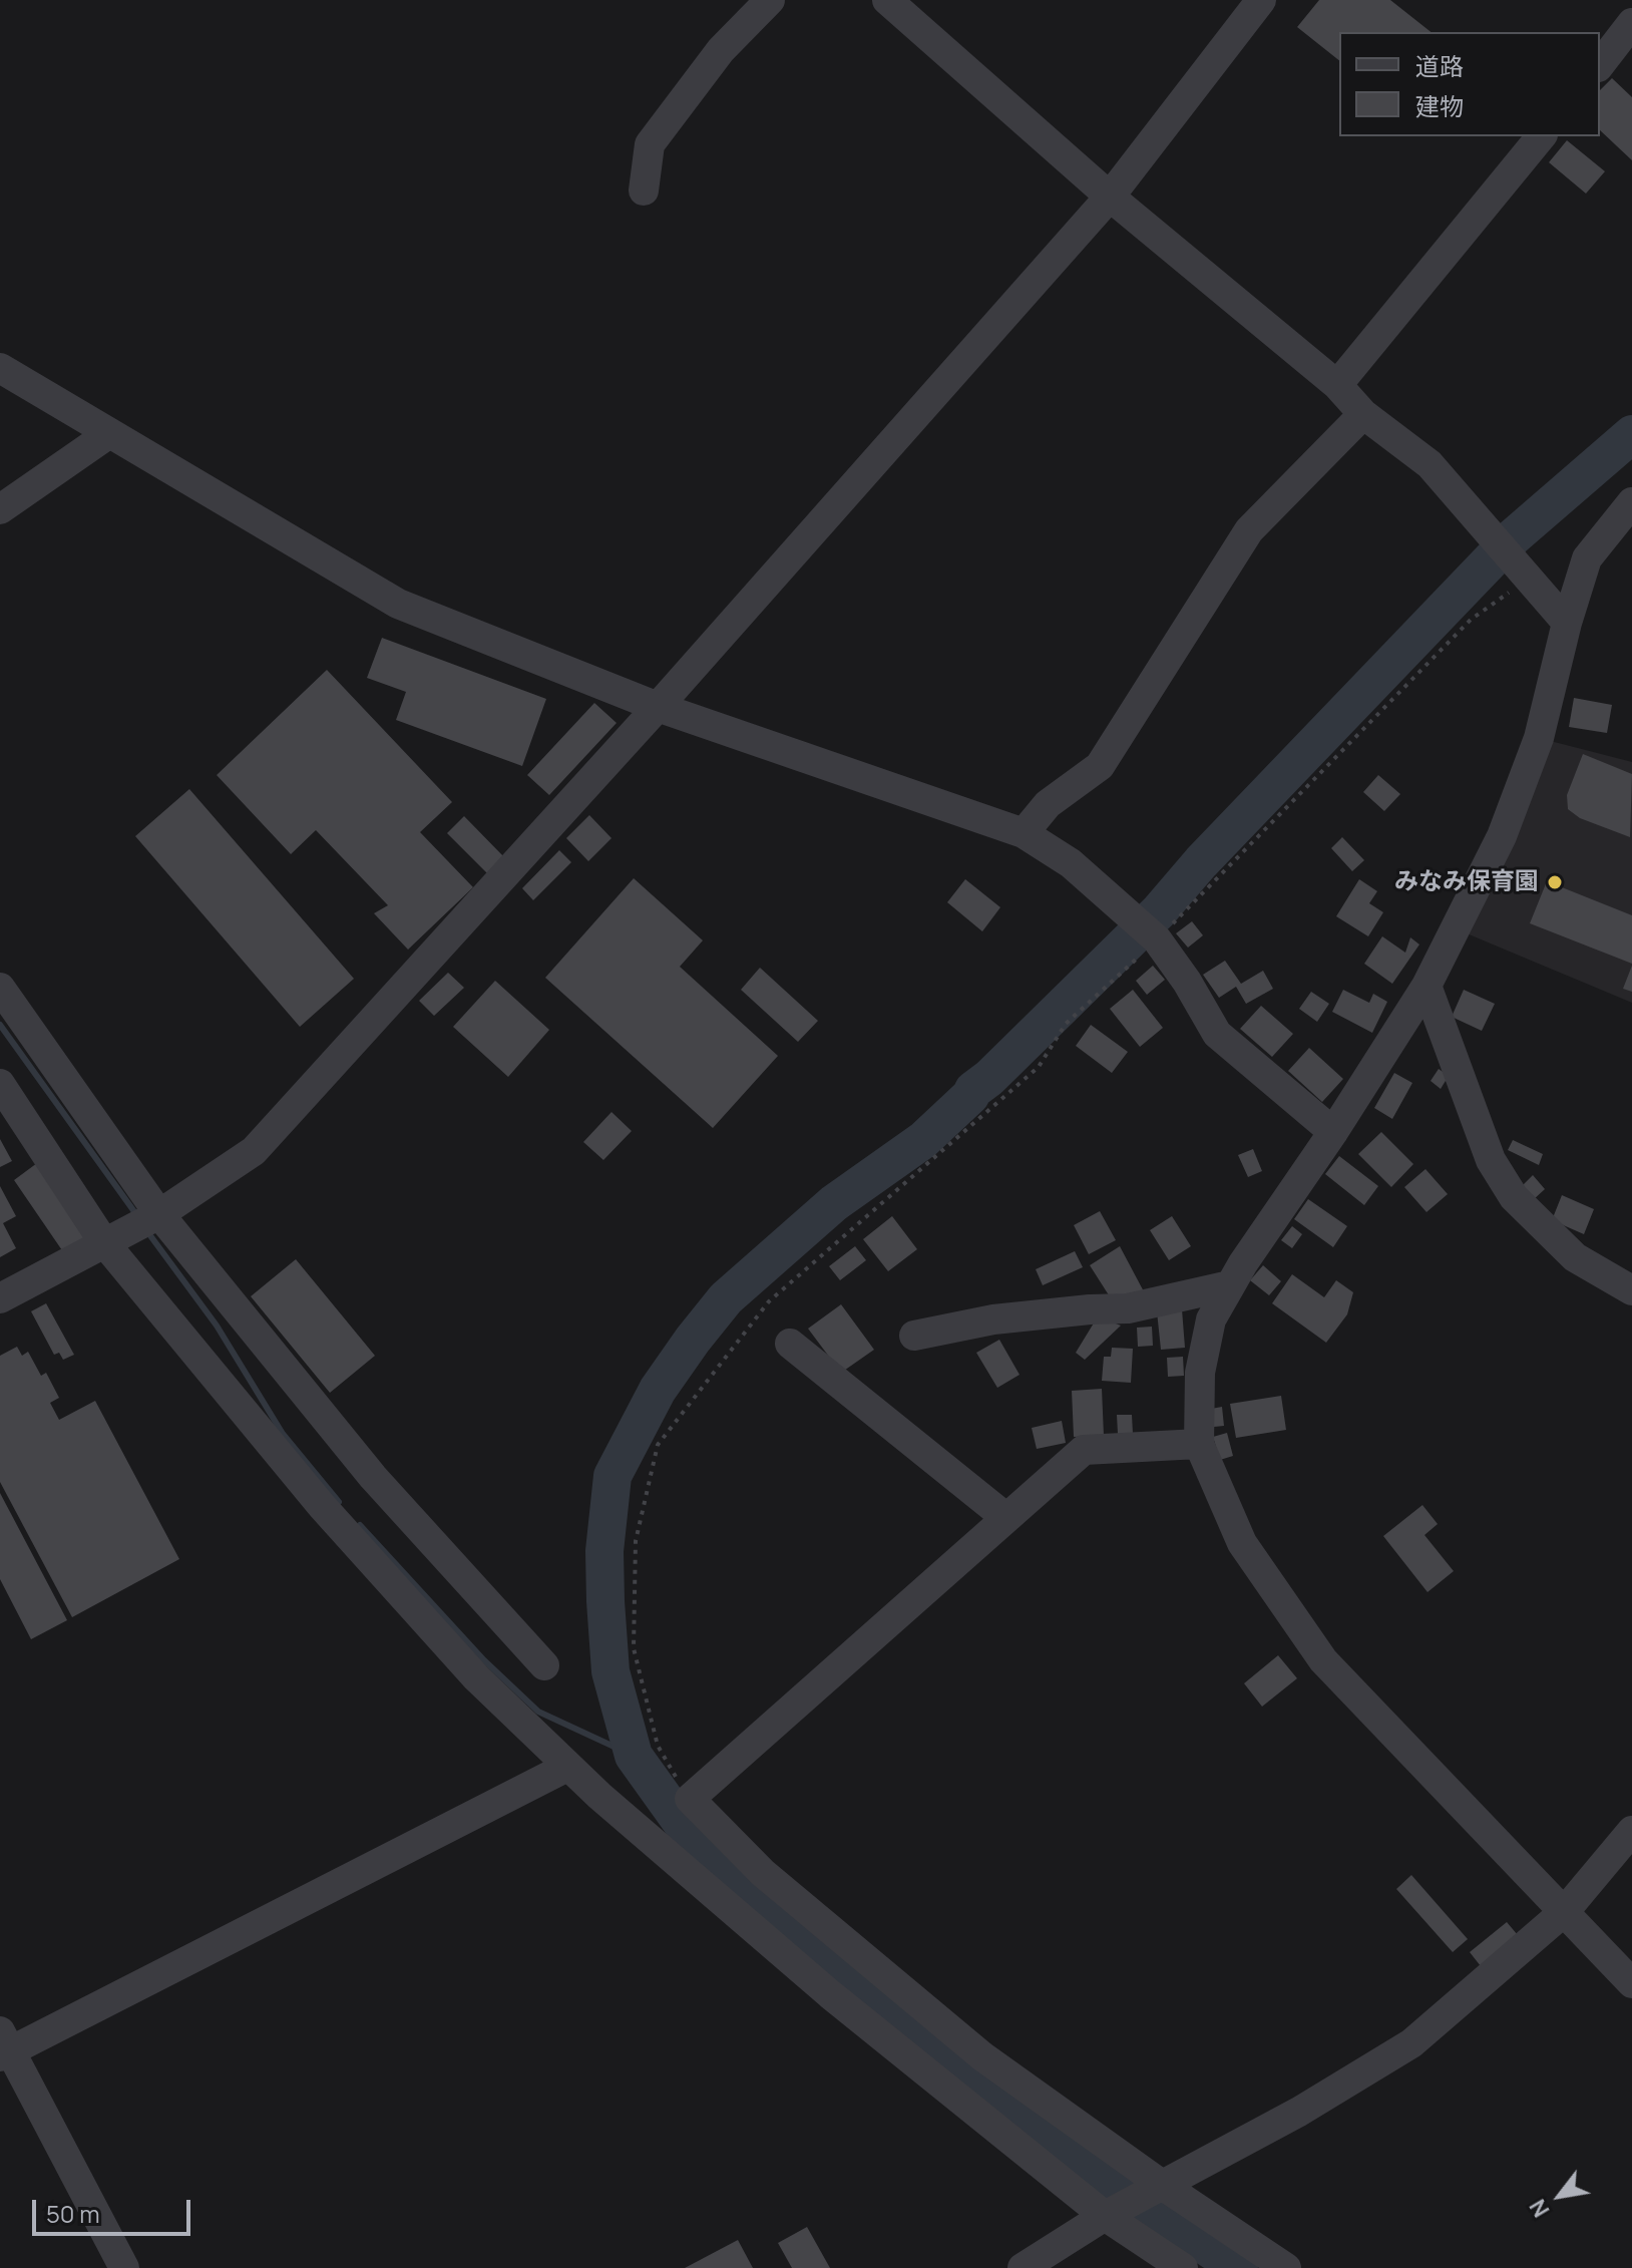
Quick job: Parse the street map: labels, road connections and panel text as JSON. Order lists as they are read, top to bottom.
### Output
{
  "places": ["みなみ保育園"],
  "legend": ["道路", "建物"],
  "scale_bar": "50 m",
  "north": "bottom left"
}
